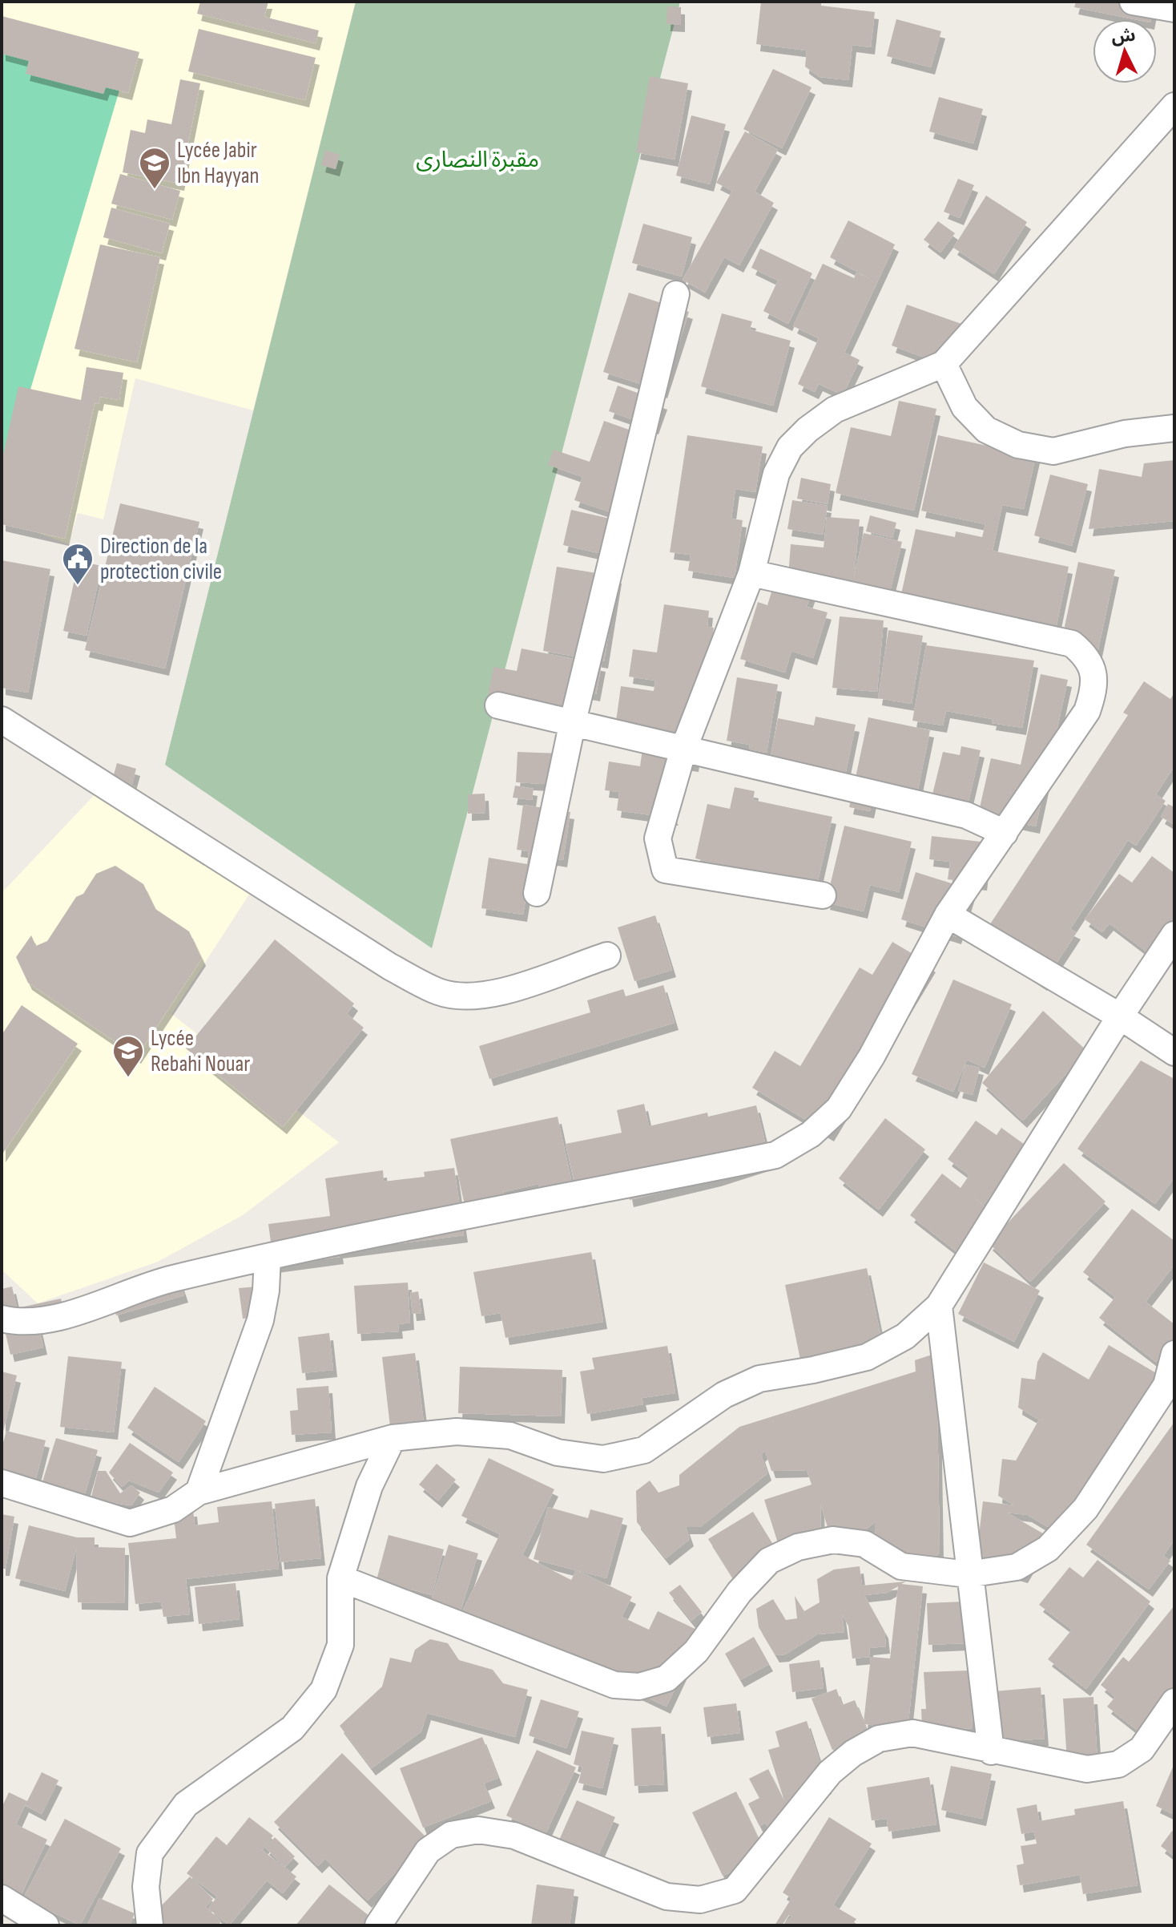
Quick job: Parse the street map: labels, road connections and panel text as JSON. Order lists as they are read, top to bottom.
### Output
{
  "parks": ["مقبرة النصارى"],
  "places": {
    "school or university": ["Lycée Jabir Ibn Hayyan", "Lycée Rebahi Nouar"],
    "public building": ["Direction de la protection civile"]
  },
  "north": "top"
}
